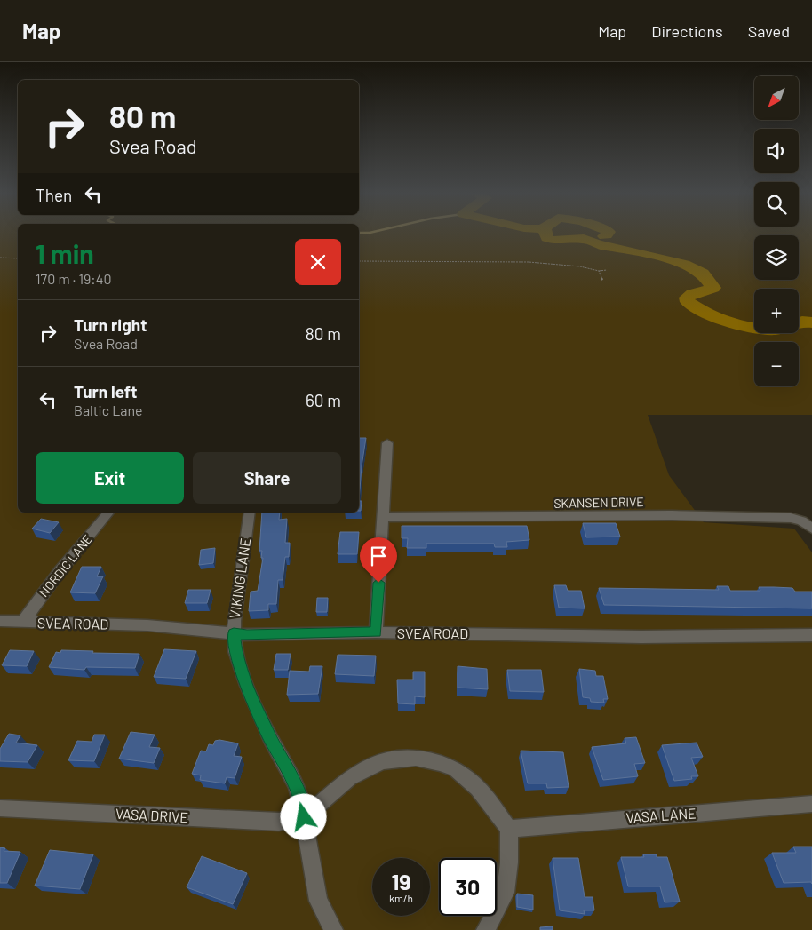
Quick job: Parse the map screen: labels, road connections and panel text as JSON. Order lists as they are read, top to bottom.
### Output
{
  "streets": {
    "street": [
      "SKANSEN DRIVE",
      "NORDIC LANE",
      "VIKING LANE",
      "SVEA ROAD",
      "VASA DRIVE",
      "VASA LANE"
    ]
  },
  "crossings": [
    ["NORDIC LANE", "SVEA ROAD"],
    ["VIKING LANE", "SVEA ROAD"],
    ["VIKING LANE", "VASA DRIVE"],
    ["VASA DRIVE", "VASA LANE"]
  ],
  "north": "bottom left",
  "page": {
    "header": "Map",
    "nav": ["Map", "Directions", "Saved"],
    "map_buttons": ["+", "−"],
    "turn": ["80 m", "Svea Road"],
    "then": "Then",
    "heading": ["1 min", "170 m · 19:40"],
    "list": [
      {
        "name": "Turn right",
        "note": "Svea Road",
        "value": "80 m"
      },
      {
        "name": "Turn left",
        "note": "Baltic Lane",
        "value": "60 m"
      }
    ],
    "buttons": ["Exit", "Share"],
    "speed": "19 km/h",
    "limit": "30"
  }
}
